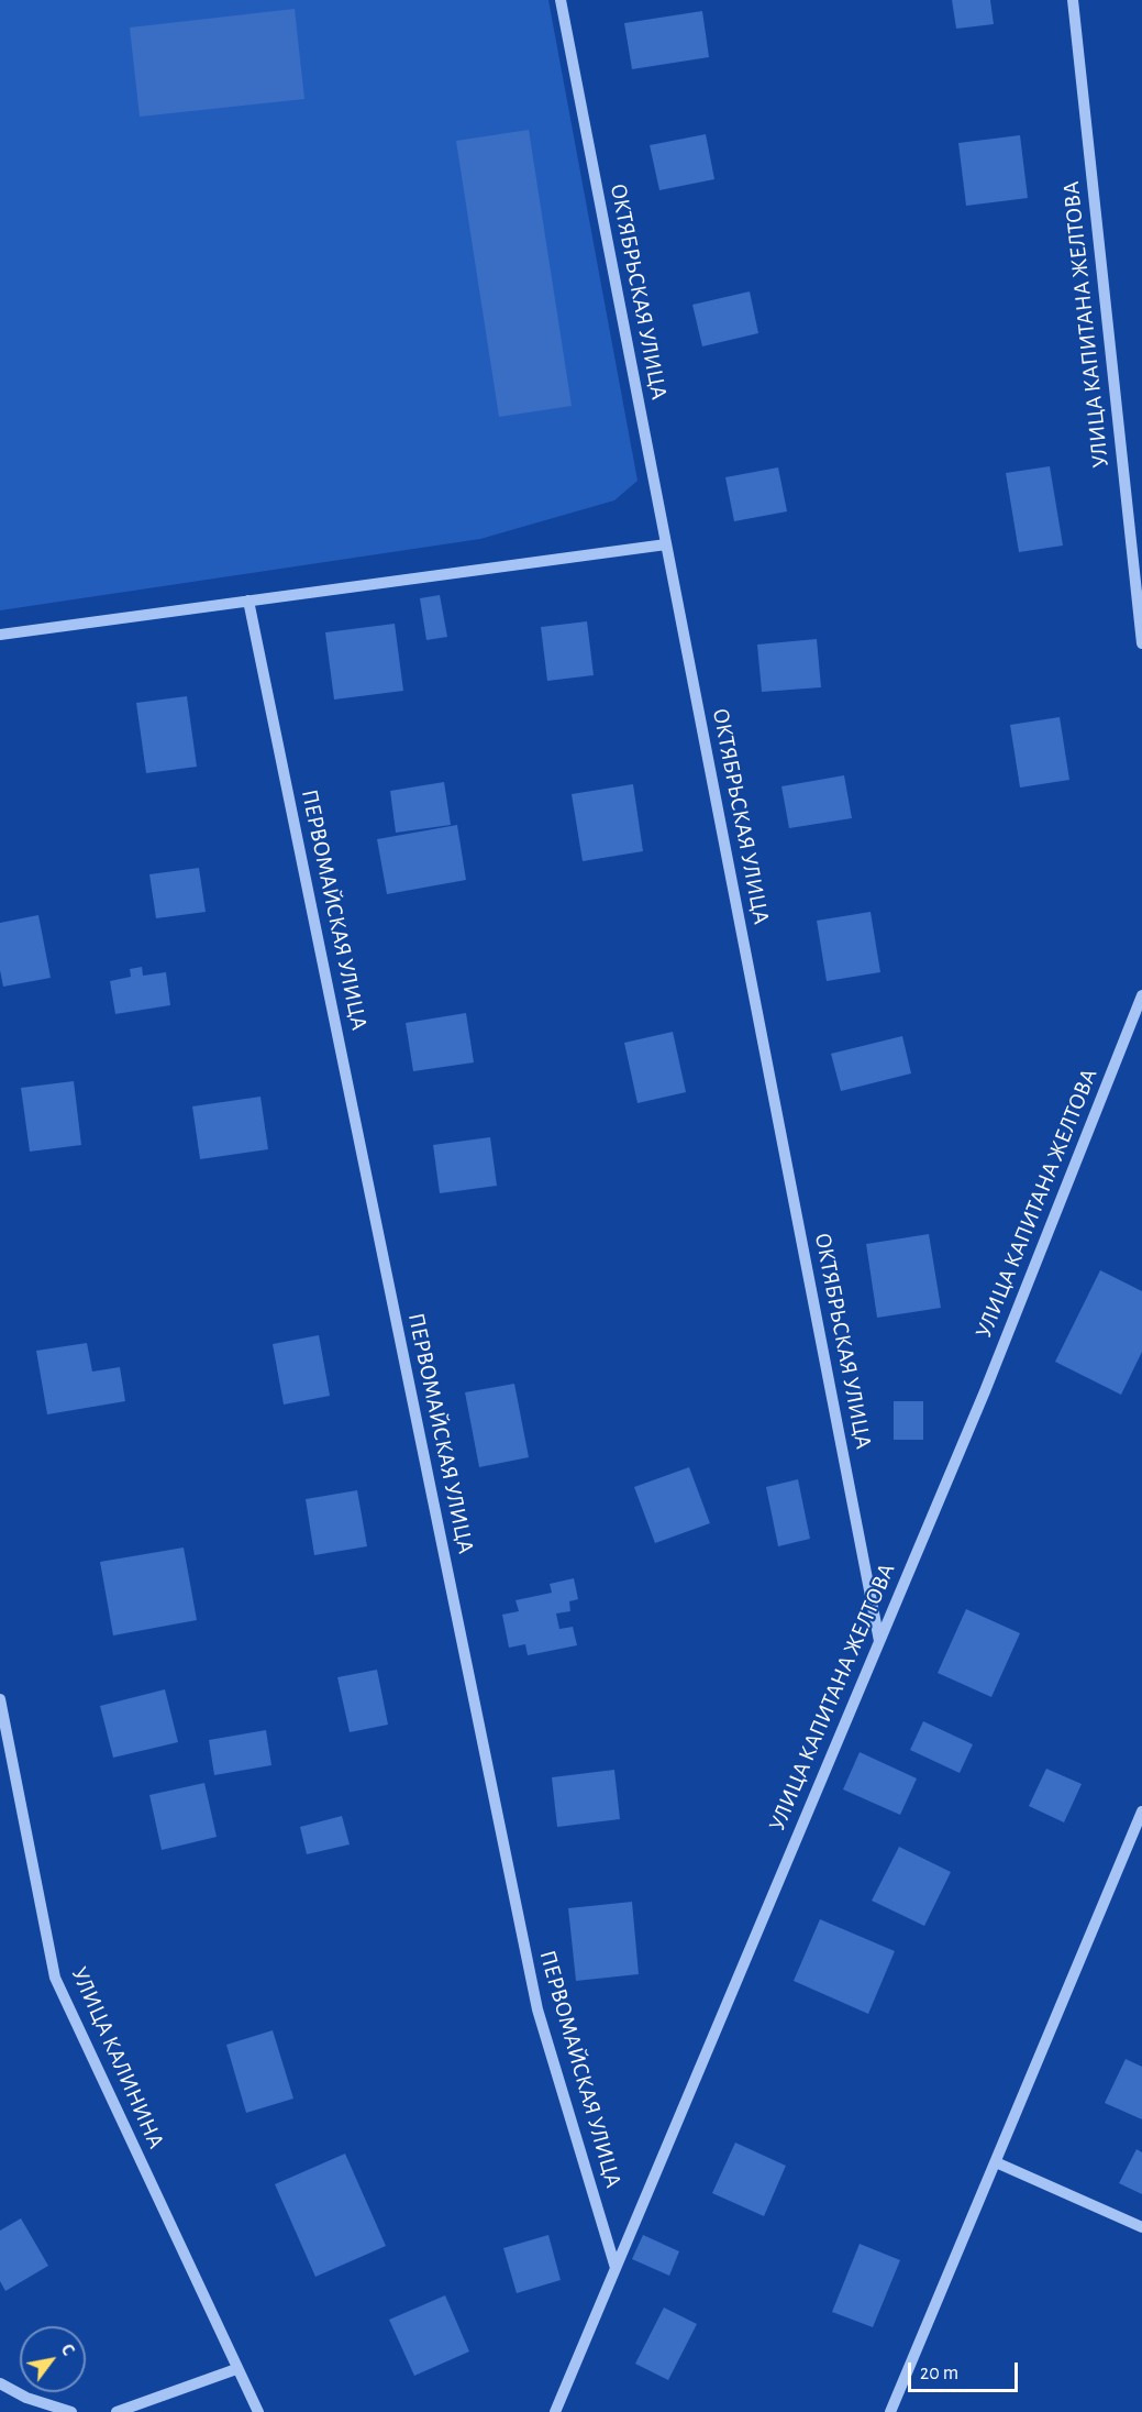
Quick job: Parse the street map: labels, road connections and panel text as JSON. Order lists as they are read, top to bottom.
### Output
{
  "streets": {
    "street": [
      "ОКТЯБРЬСКАЯ УЛИЦА",
      "УЛИЦА КАПИТАНА ЖЕЛТОВА",
      "ПЕРВОМАЙСКАЯ УЛИЦА",
      "УЛИЦА КАЛИНИНА"
    ]
  },
  "crossings": [
    ["ОКТЯБРЬСКАЯ УЛИЦА", "УЛИЦА КАПИТАНА ЖЕЛТОВА"],
    ["УЛИЦА КАПИТАНА ЖЕЛТОВА", "ПЕРВОМАЙСКАЯ УЛИЦА"]
  ],
  "scale_bar": "20 m",
  "north": "top right"
}
